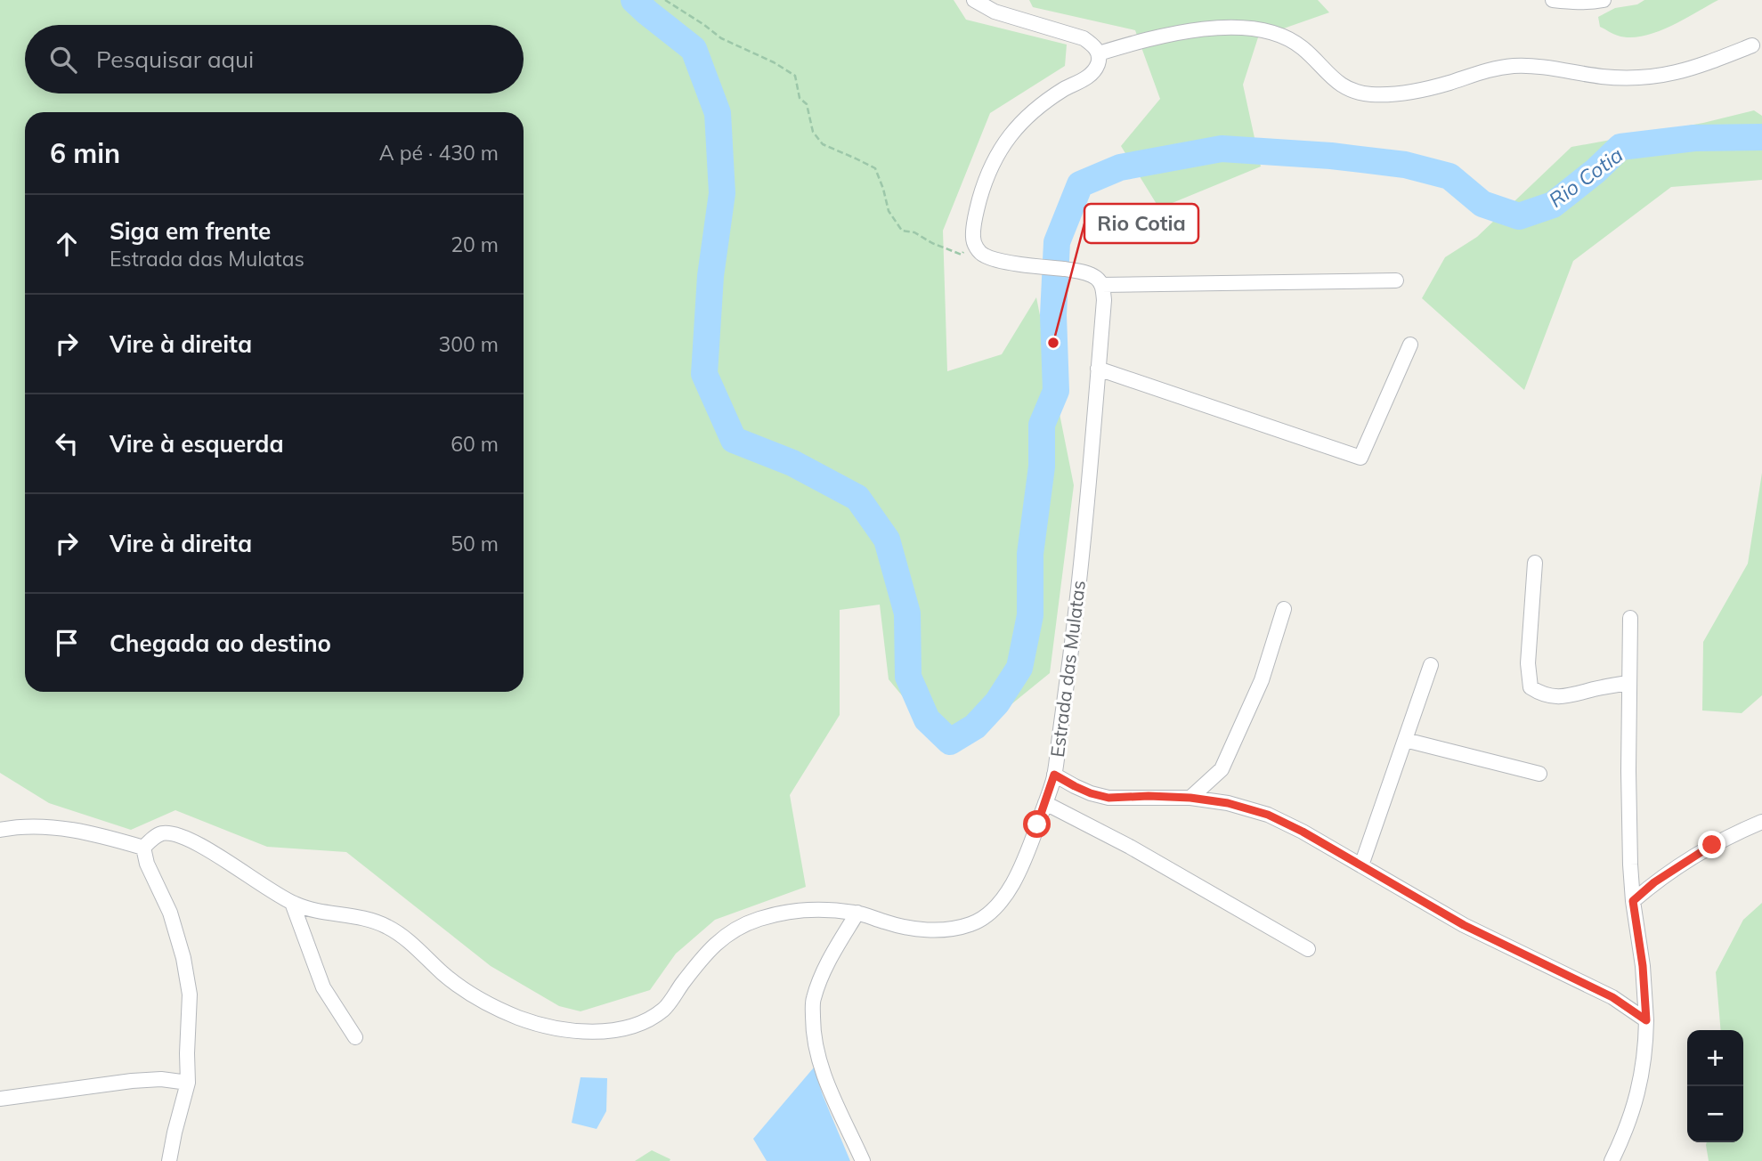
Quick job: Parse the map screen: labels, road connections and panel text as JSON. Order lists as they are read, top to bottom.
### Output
{
  "streets": {
    "street": ["Estrada das Mulatas"]
  },
  "water": ["Rio Cotia"],
  "places": ["Rio Cotia"],
  "page": {
    "search": "Pesquisar aqui",
    "heading": ["6 min", "A pé · 430 m"],
    "list": [
      ["Siga em frente", "Estrada das Mulatas", "20 m"],
      ["Vire à direita", "300 m"],
      ["Vire à esquerda", "60 m"],
      ["Vire à direita", "50 m"],
      "Chegada ao destino"
    ],
    "map_buttons": ["+", "−"]
  }
}
